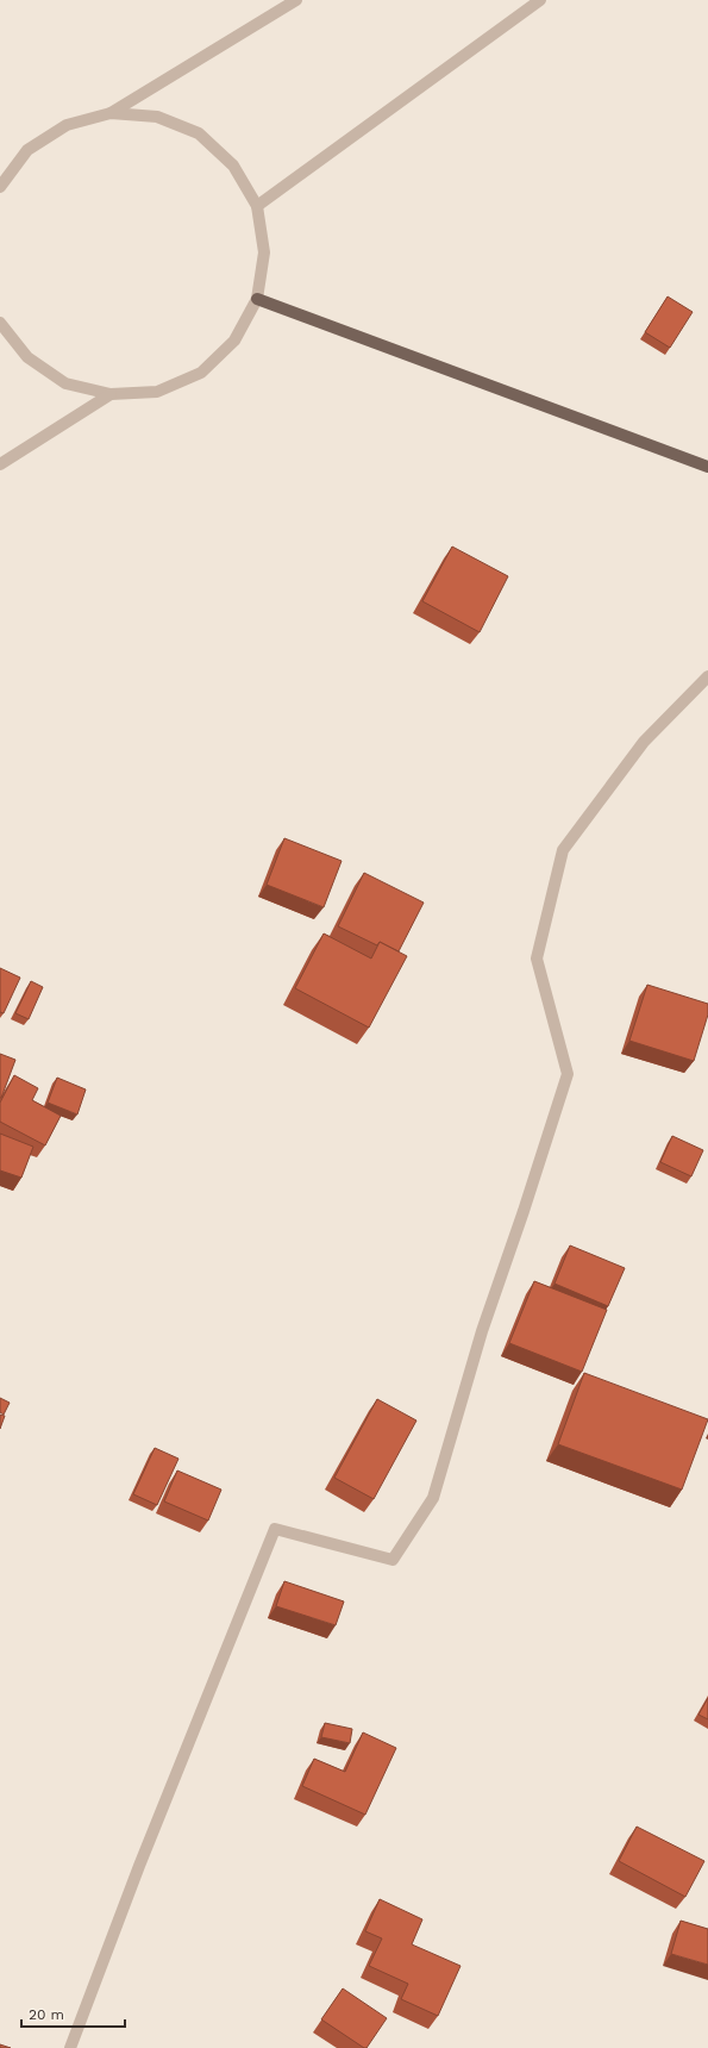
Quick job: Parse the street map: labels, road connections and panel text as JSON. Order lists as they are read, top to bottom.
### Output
{
  "scale_bar": "20 m"
}
